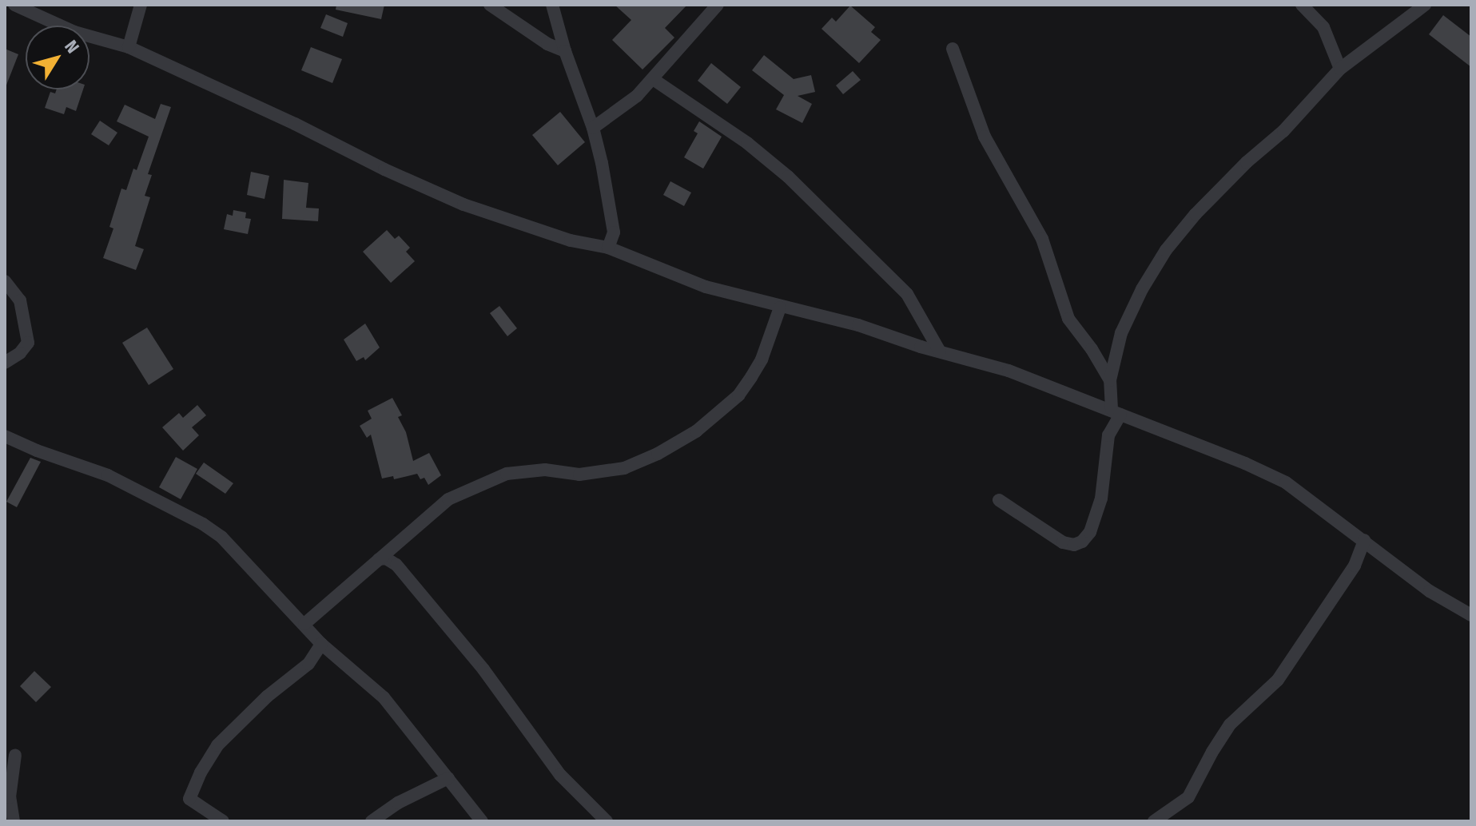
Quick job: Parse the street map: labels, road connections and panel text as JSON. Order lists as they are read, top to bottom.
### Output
{
  "north": "top right"
}
